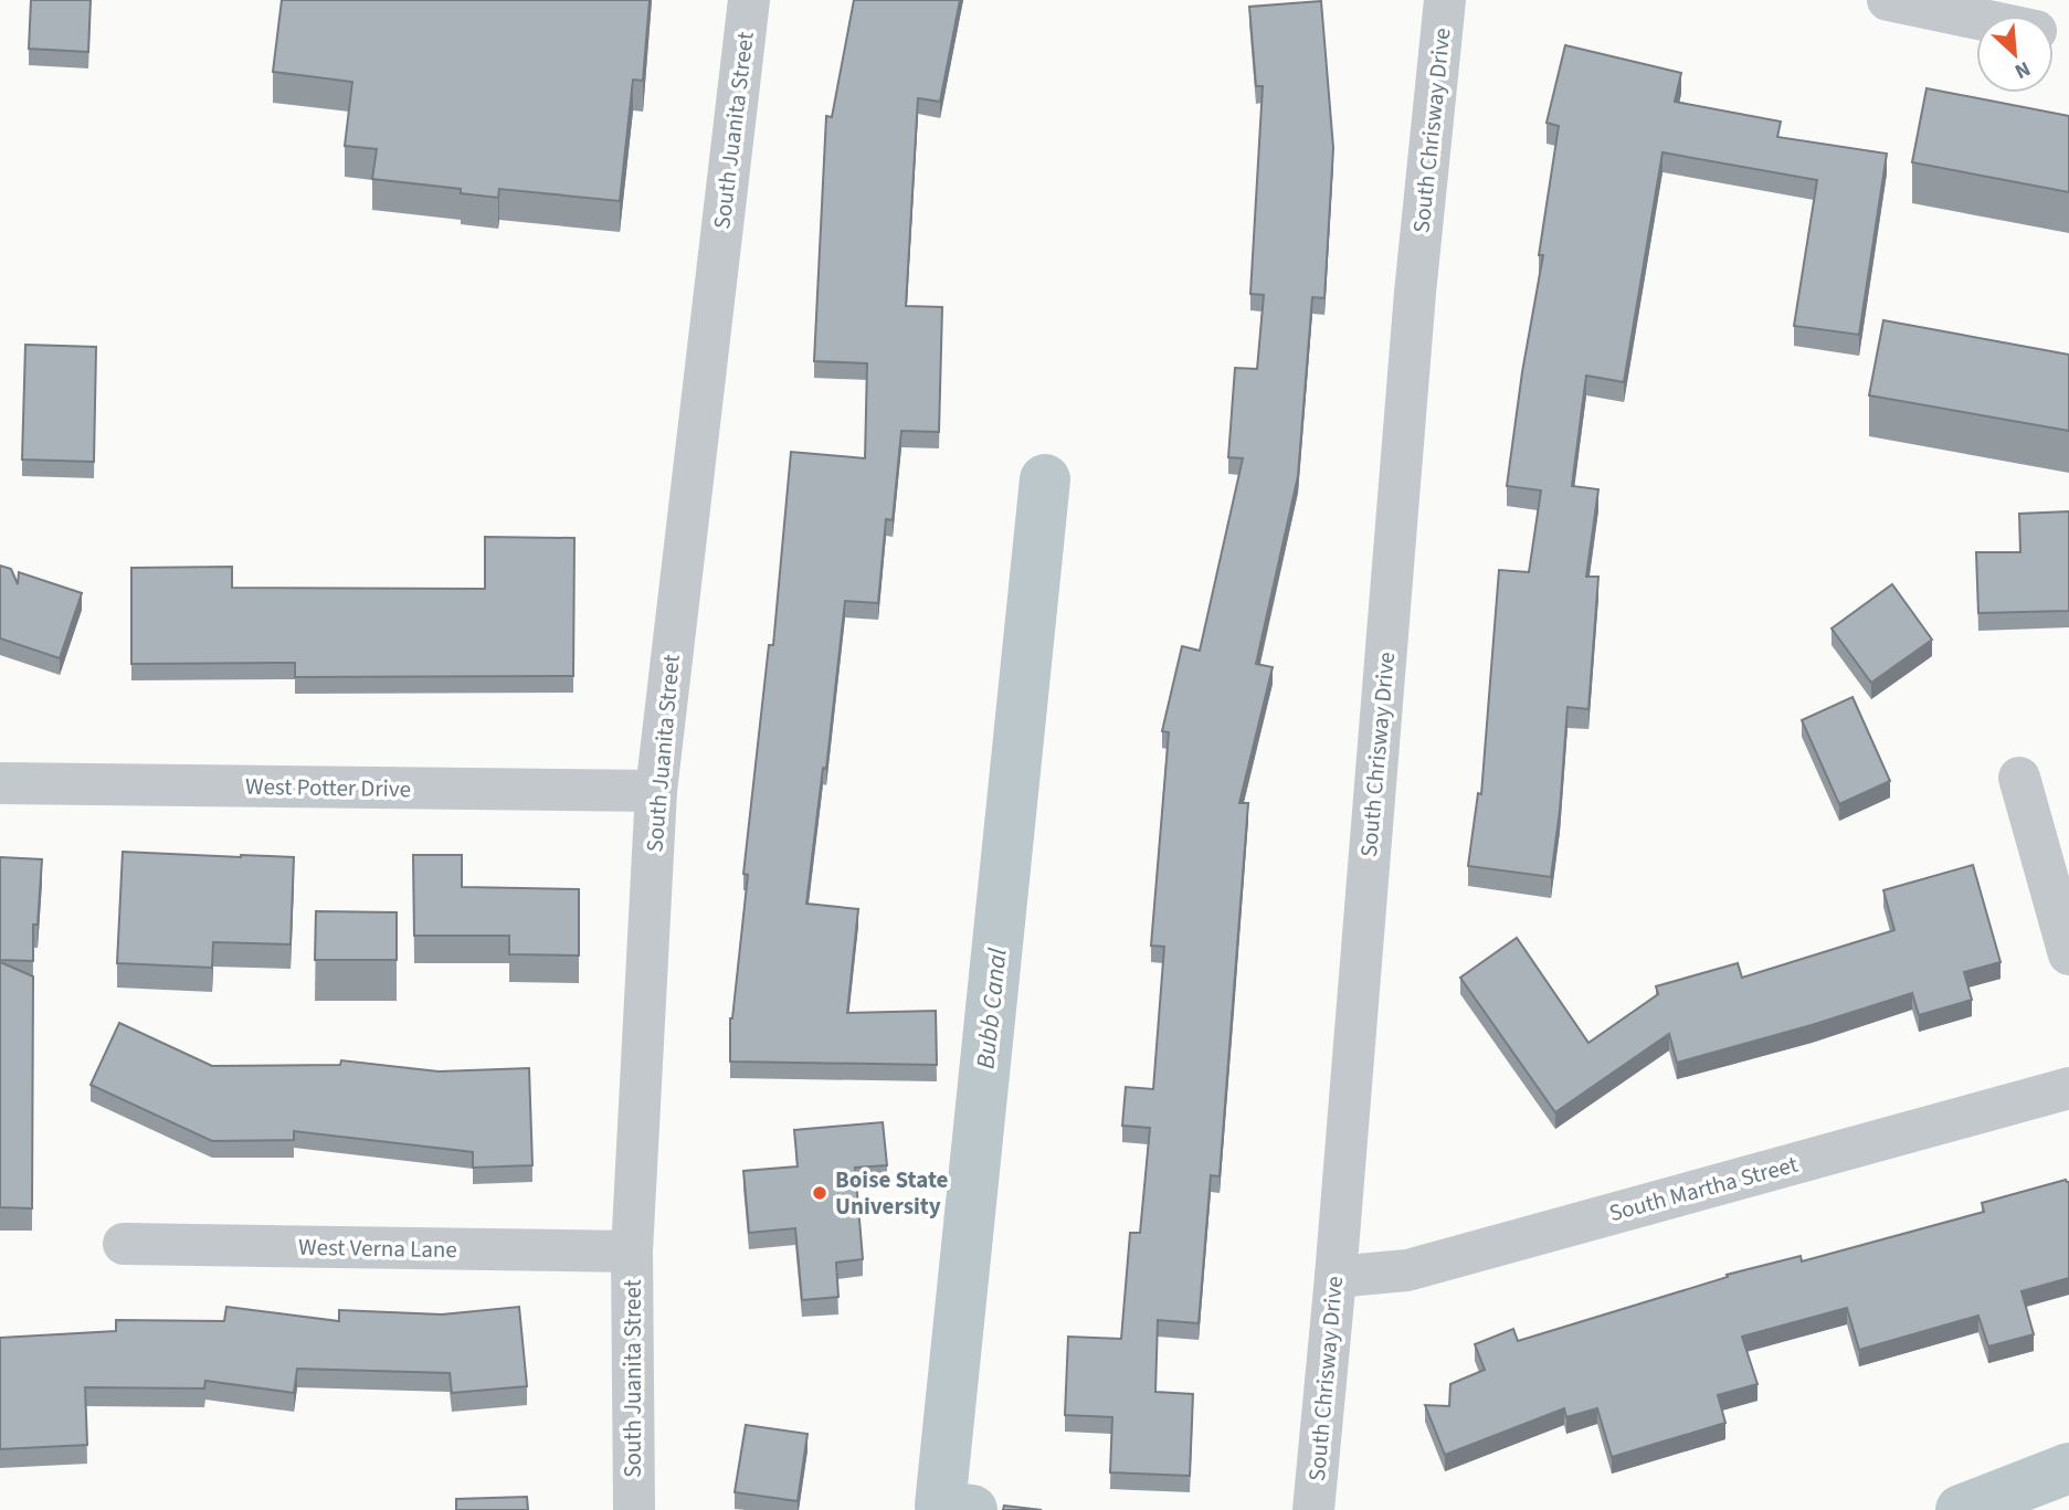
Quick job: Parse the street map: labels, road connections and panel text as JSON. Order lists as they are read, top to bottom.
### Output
{
  "streets": {
    "street": [
      "South Juanita Street",
      "South Chrisway Drive",
      "West Potter Drive",
      "South Martha Street",
      "West Verna Lane"
    ]
  },
  "crossings": [
    ["South Juanita Street", "West Potter Drive"],
    ["South Juanita Street", "West Verna Lane"],
    ["South Chrisway Drive", "South Martha Street"]
  ],
  "water": ["Bubb Canal"],
  "places": ["Boise State University"],
  "north": "bottom right"
}
